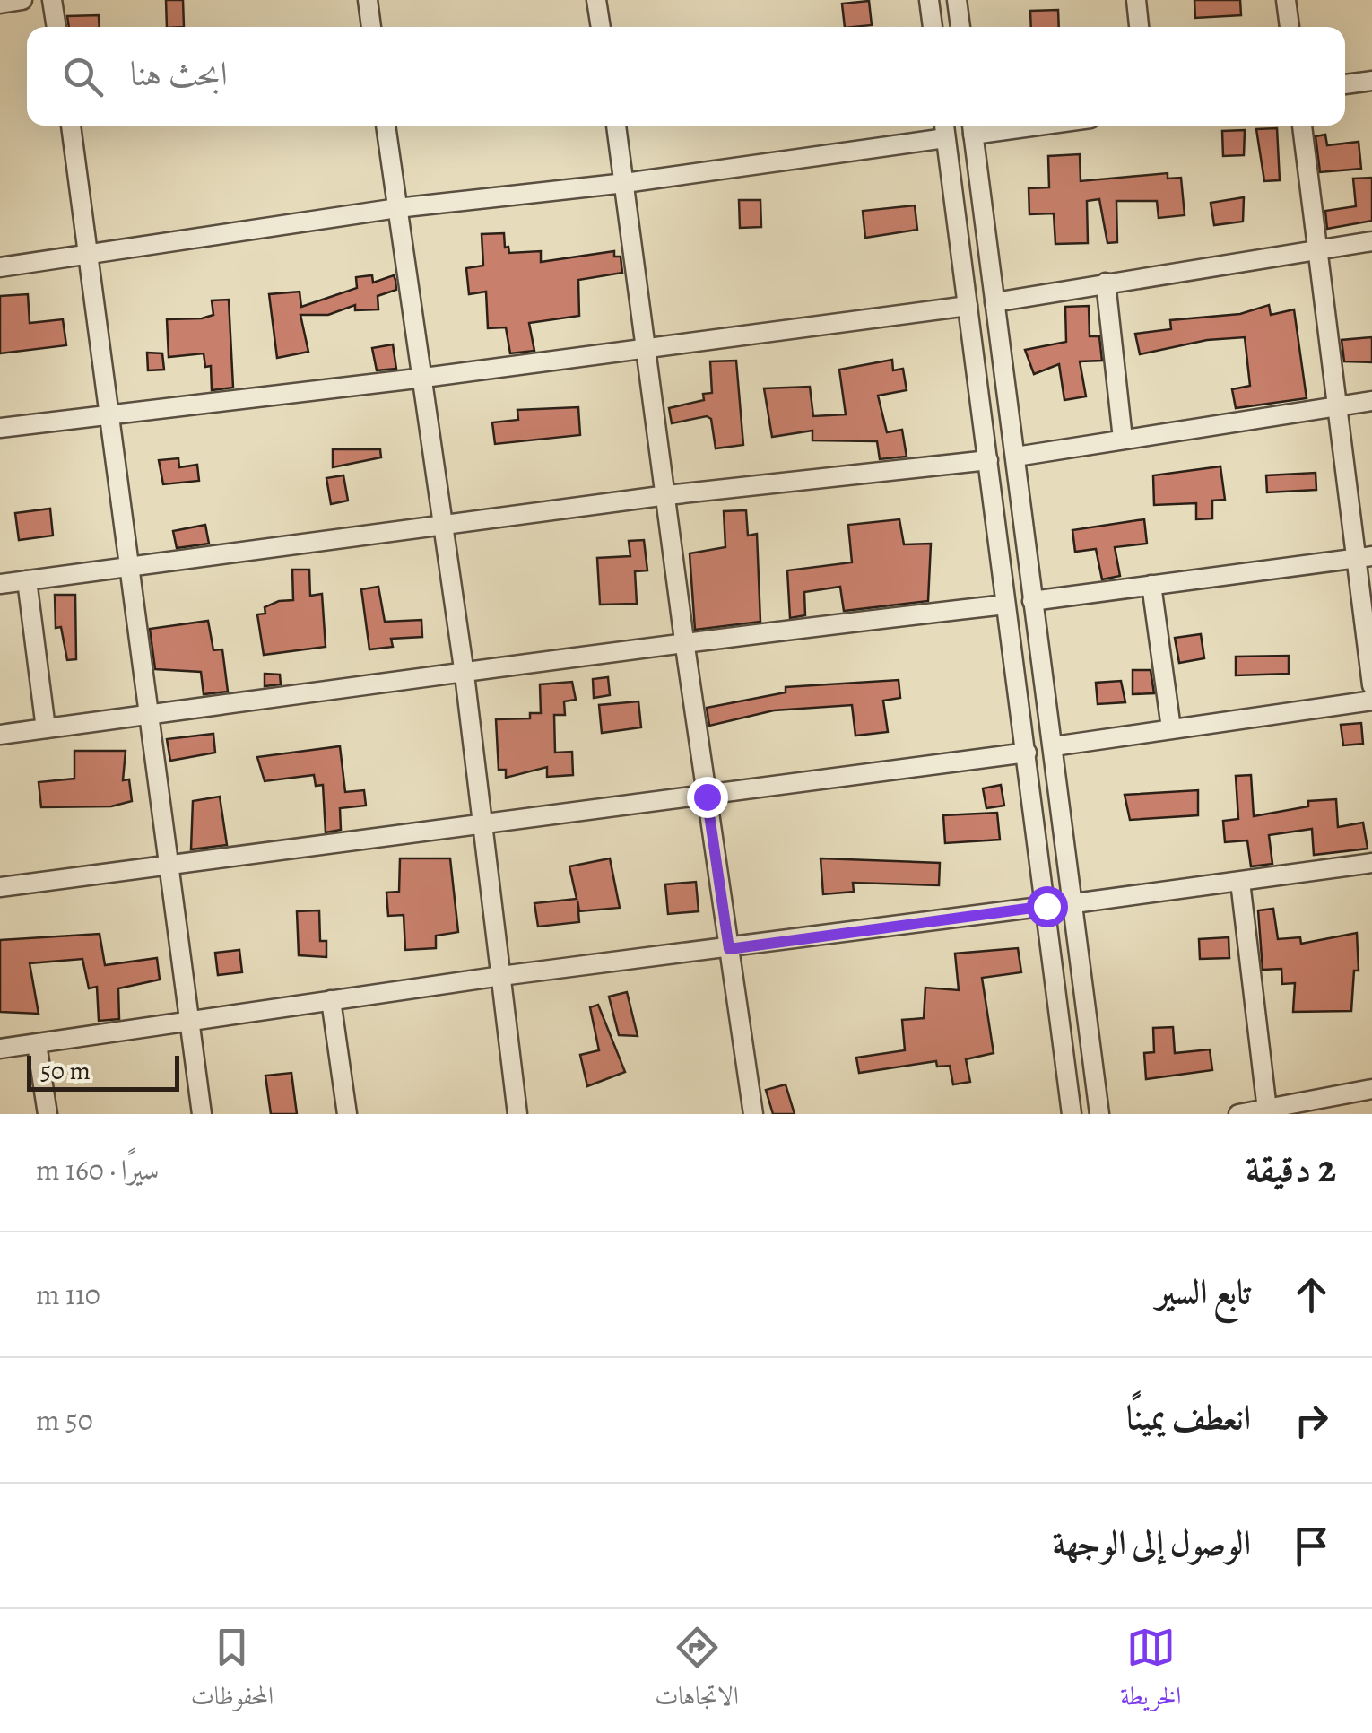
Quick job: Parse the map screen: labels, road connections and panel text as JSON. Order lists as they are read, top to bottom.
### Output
{
  "scale_bar": "50 m",
  "page": {
    "search": "ابحث هنا",
    "scale": "50 m",
    "heading": ["2 دقيقة", "سيرًا · 160 m"],
    "list": [
      ["تابع السير", "110 m"],
      ["انعطف يمينًا", "50 m"],
      "الوصول إلى الوجهة"
    ],
    "nav": ["الخريطة", "الاتجاهات", "المحفوظات"]
  }
}
